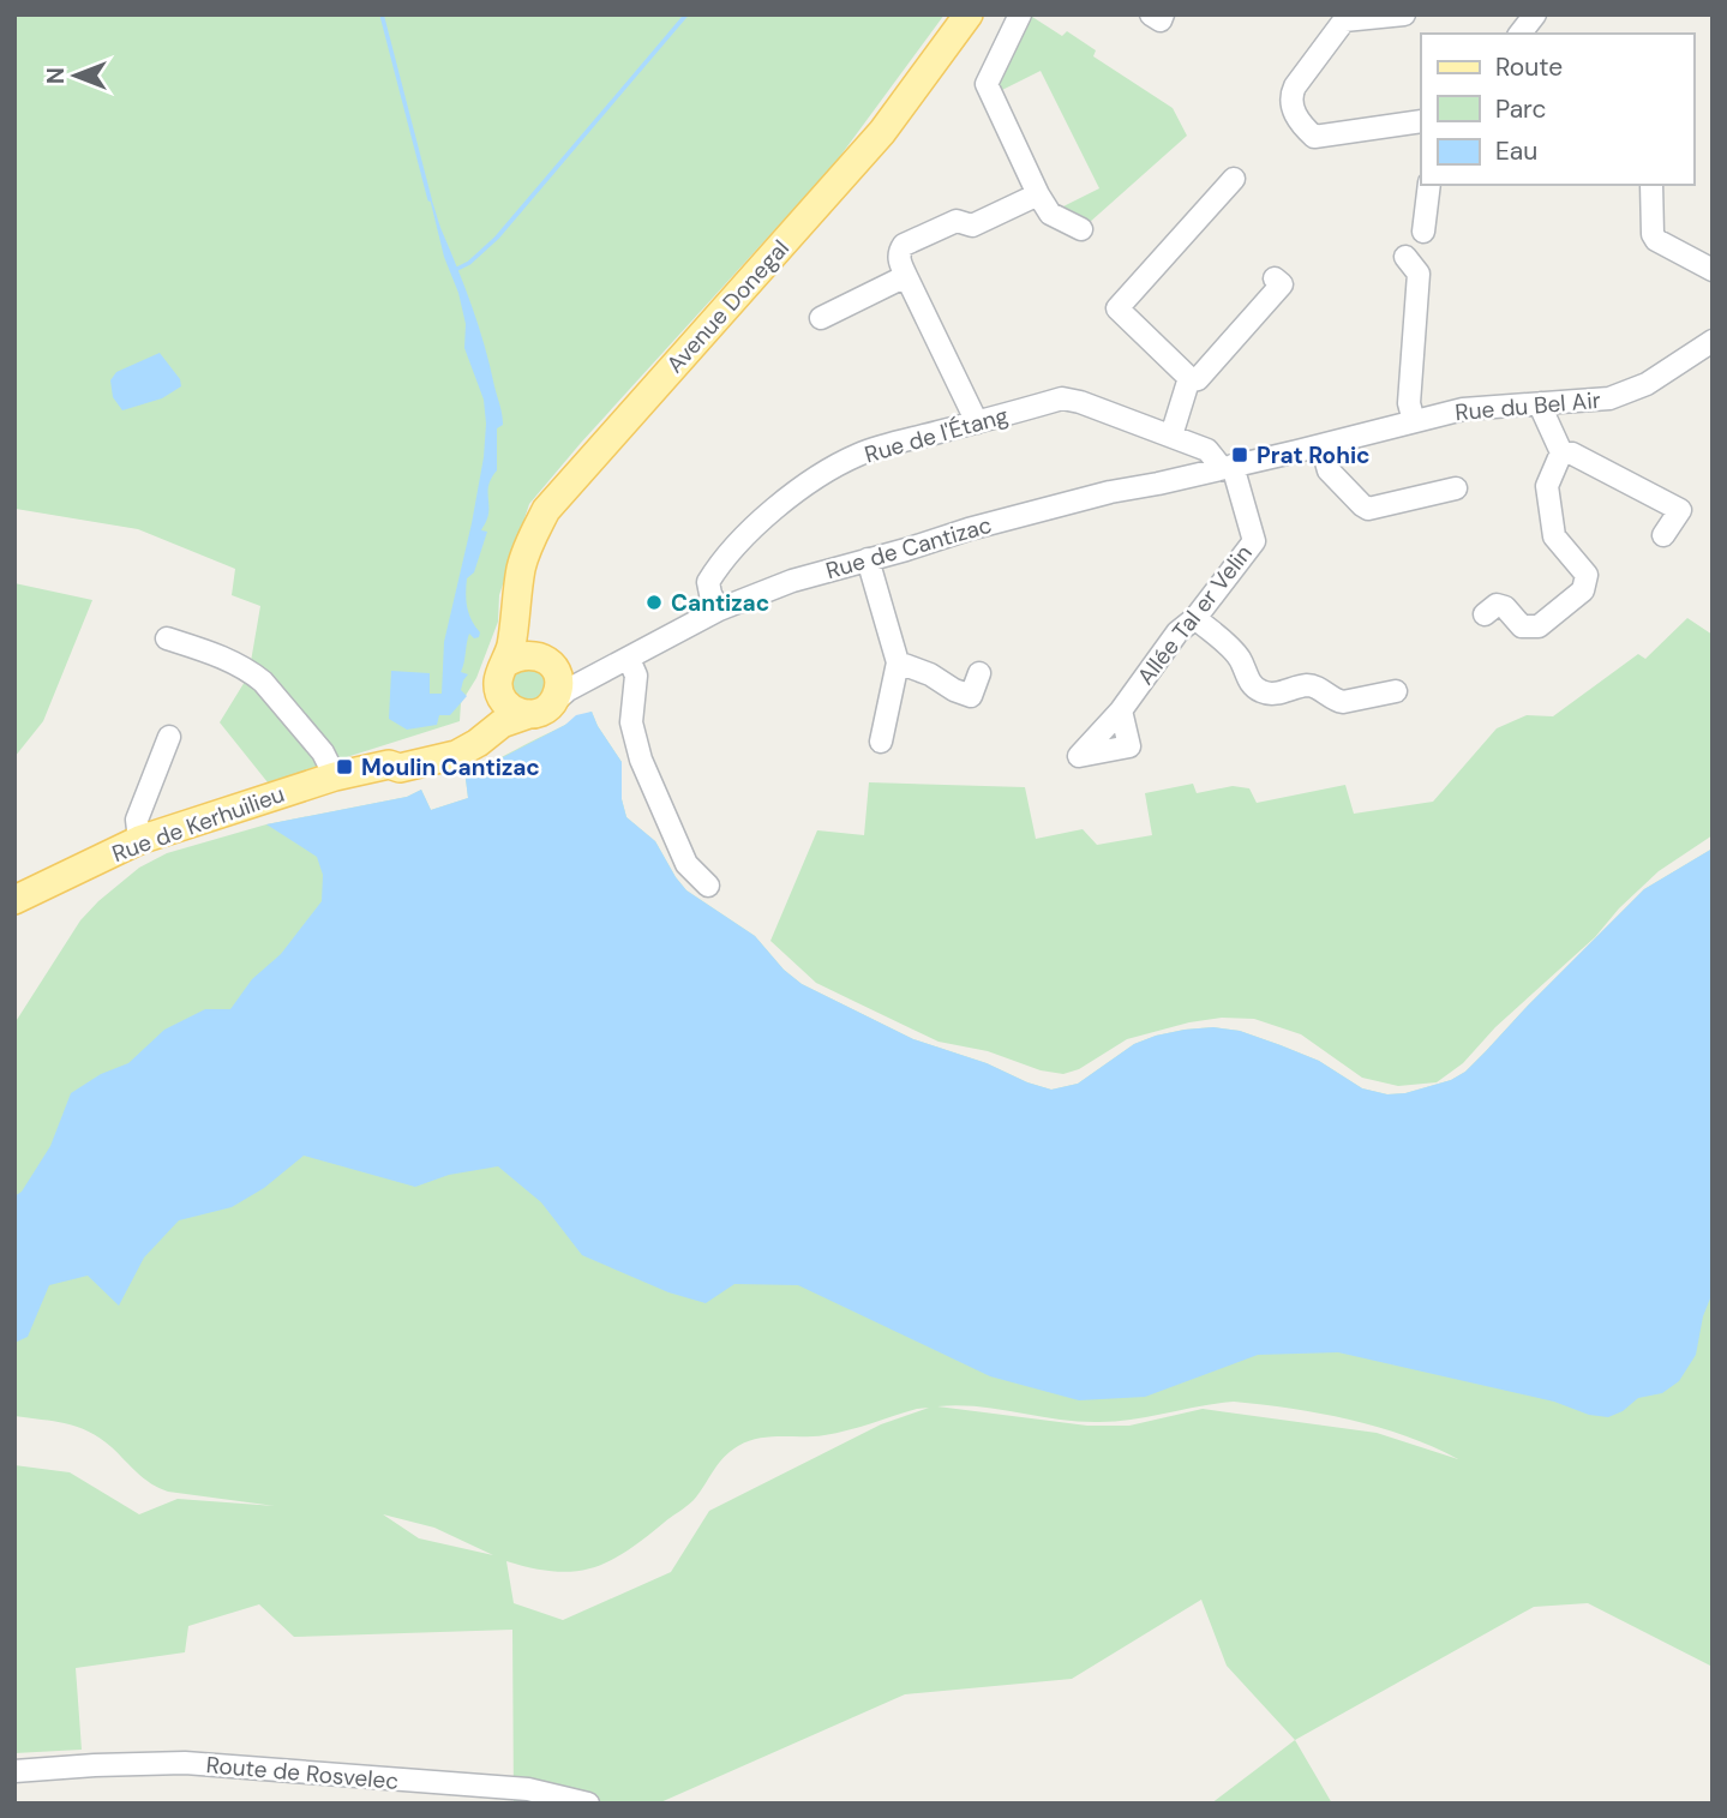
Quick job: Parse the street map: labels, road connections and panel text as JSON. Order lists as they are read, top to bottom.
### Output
{
  "streets": {
    "main road": ["Avenue Donegal", "Rue de Kerhuilieu"],
    "street": [
      "Rue du Bel Air",
      "Rue de l'Étang",
      "Rue de Cantizac",
      "Allée Tal er Velin",
      "Route de Rosvelec"
    ]
  },
  "crossings": [
    ["Avenue Donegal", "Rue de Cantizac"],
    ["Avenue Donegal", "Rue de Kerhuilieu"],
    ["Rue du Bel Air", "Rue de l'Étang"],
    ["Rue du Bel Air", "Rue de Cantizac"],
    ["Rue du Bel Air", "Allée Tal er Velin"],
    ["Rue de l'Étang", "Rue de Cantizac"],
    ["Rue de l'Étang", "Allée Tal er Velin"],
    ["Rue de Cantizac", "Allée Tal er Velin"],
    ["Rue de Cantizac", "Rue de Kerhuilieu"]
  ],
  "places": {
    "transit": ["Prat Rohic", "Moulin Cantizac"],
    "other": ["Cantizac"]
  },
  "legend": ["Route", "Parc", "Eau"],
  "north": "left"
}
